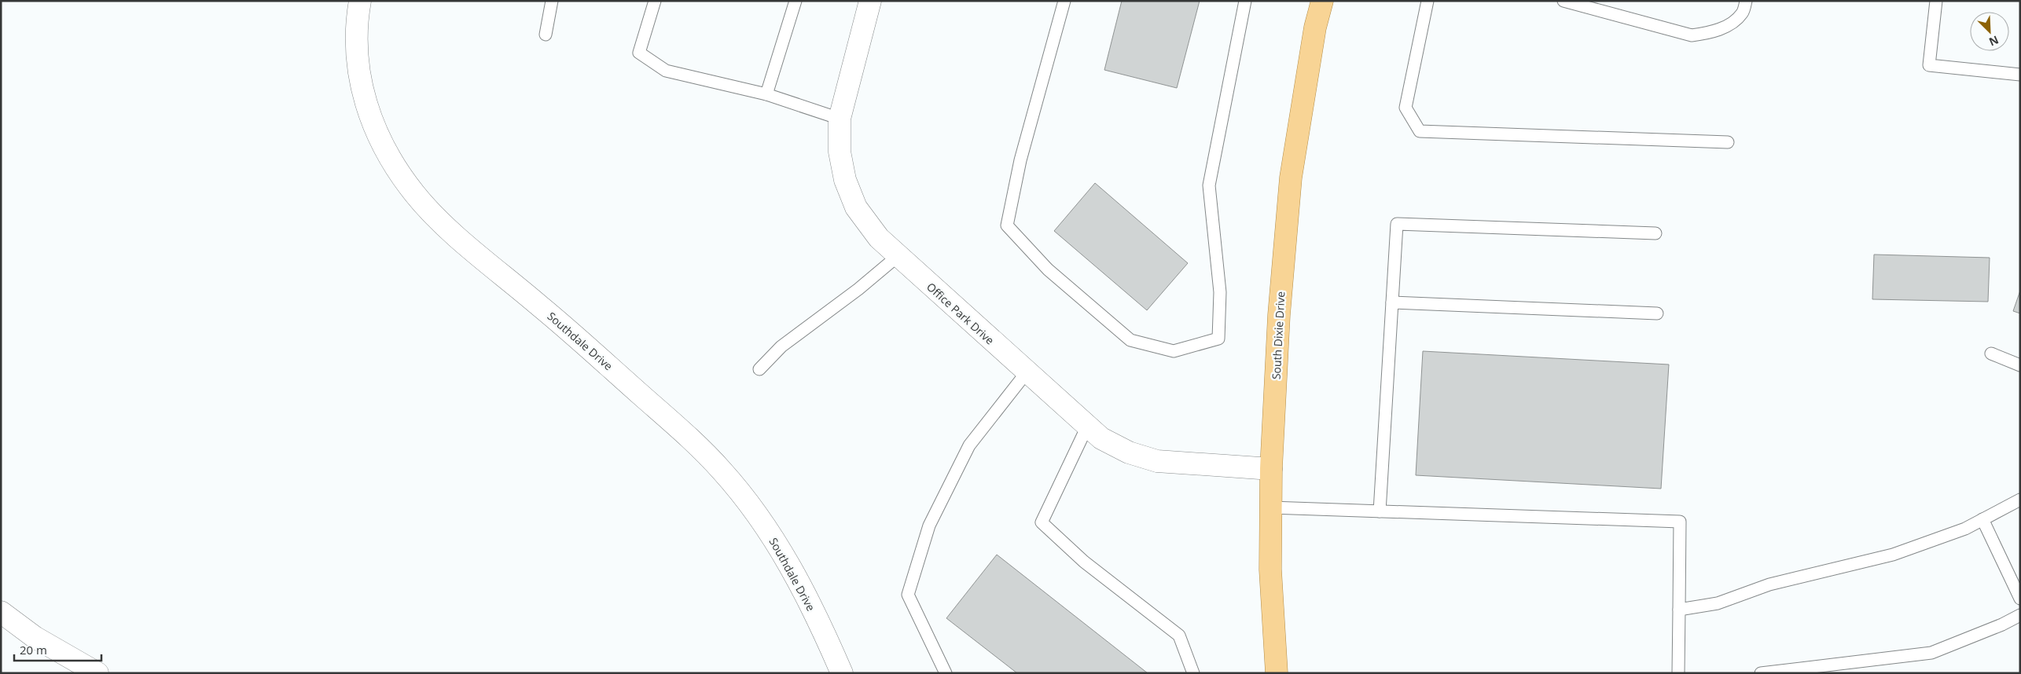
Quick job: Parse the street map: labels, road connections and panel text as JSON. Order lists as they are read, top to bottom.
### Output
{
  "streets": {
    "main road": ["South Dixie Drive"],
    "street": ["Office Park Drive", "Southdale Drive"]
  },
  "crossings": [
    ["Office Park Drive", "South Dixie Drive"]
  ],
  "scale_bar": "20 m",
  "north": "bottom right"
}
